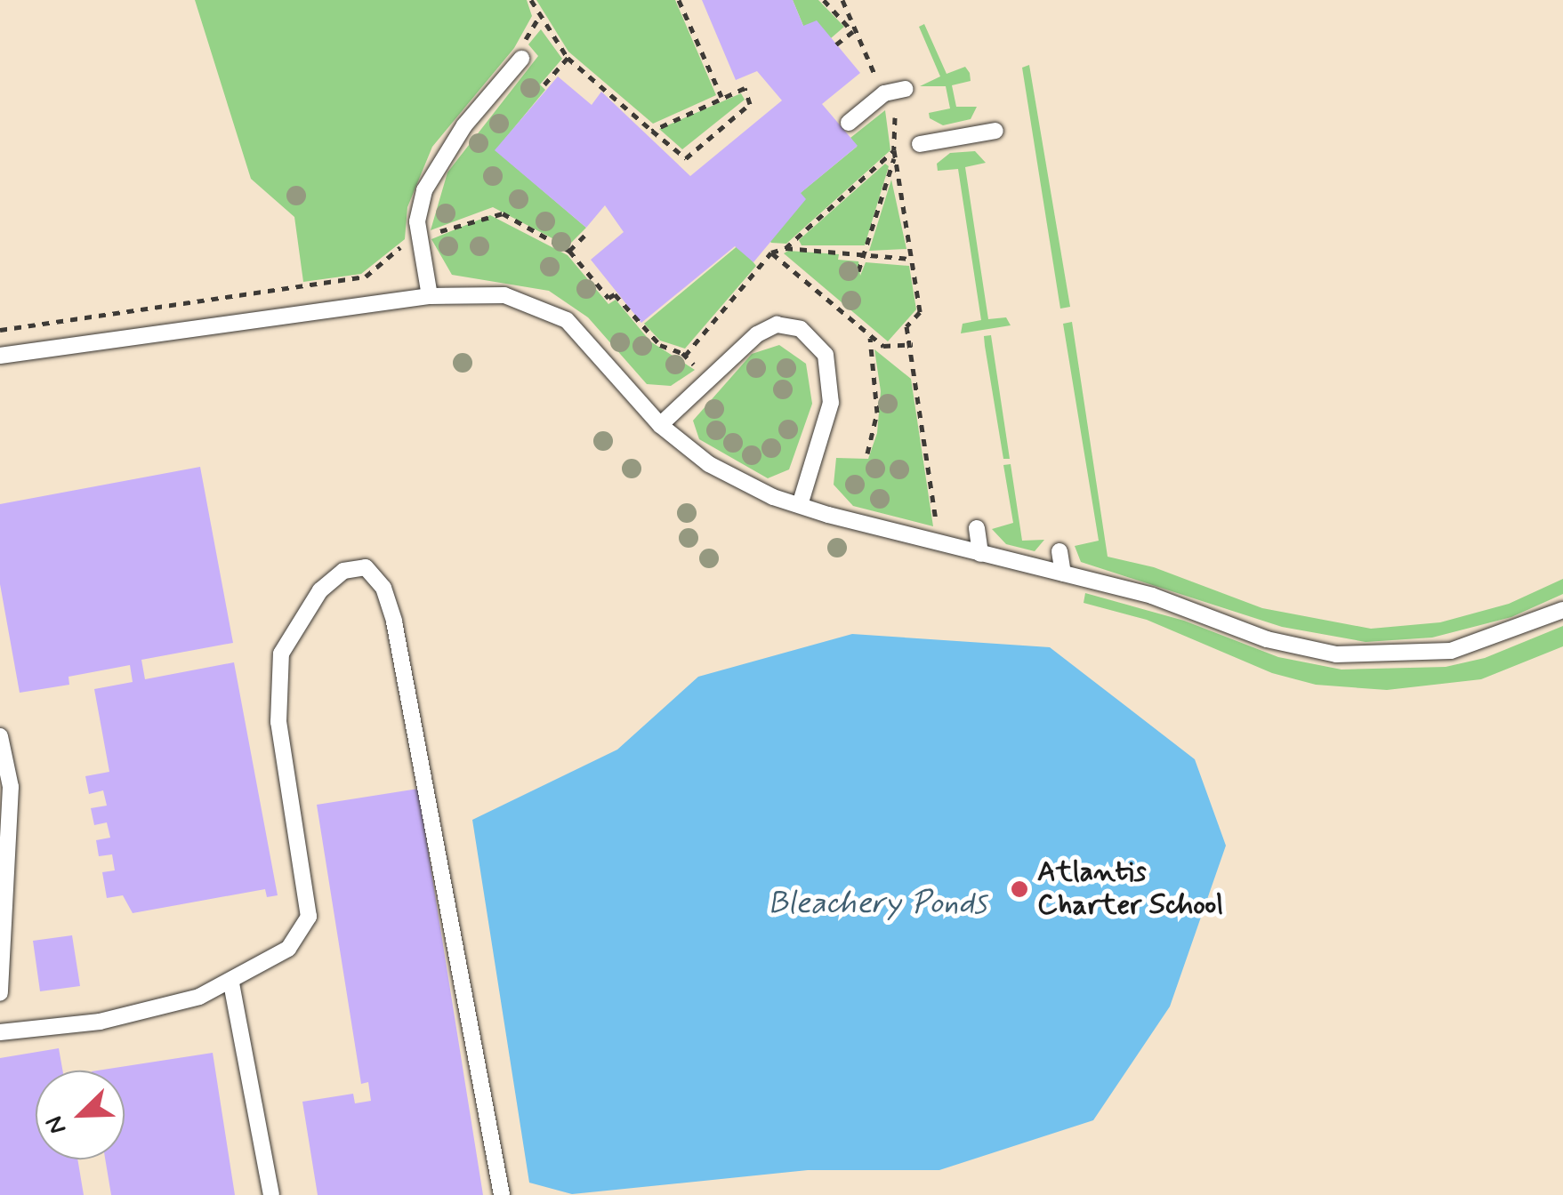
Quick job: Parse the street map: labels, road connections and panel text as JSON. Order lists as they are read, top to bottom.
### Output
{
  "water": ["Bleachery Ponds"],
  "places": ["Atlantis Charter School"],
  "north": "bottom left"
}
